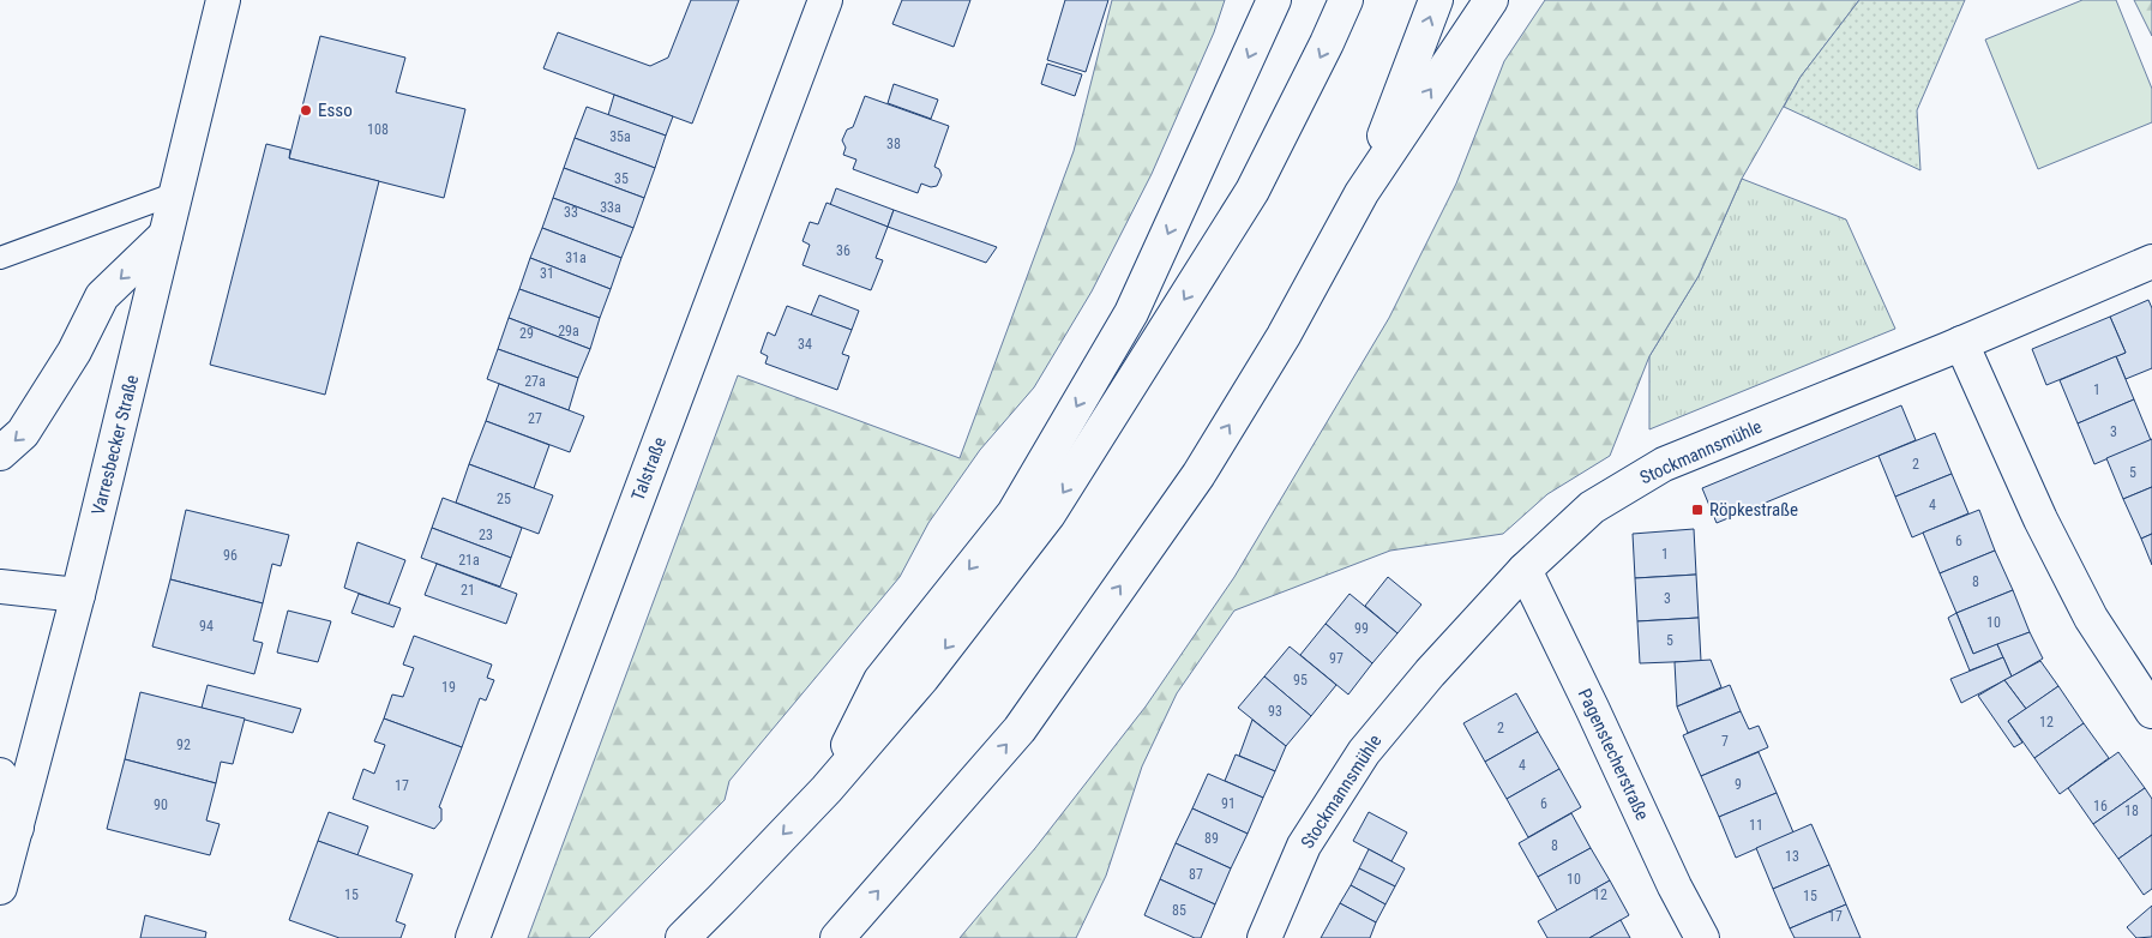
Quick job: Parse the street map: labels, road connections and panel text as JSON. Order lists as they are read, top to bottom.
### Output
{
  "streets": {
    "main road": [
      "Varresbecker Straße",
      "Stockmannsmühle",
      "Talstraße",
      "Pagenstecherstraße"
    ]
  },
  "crossings": [
    ["Stockmannsmühle", "Pagenstecherstraße"]
  ],
  "places": {
    "other": ["Esso"],
    "transit": ["Röpkestraße"]
  },
  "house_numbers": [
    "108",
    "35a",
    "38",
    "35",
    "33a",
    "33",
    "36",
    "31a",
    "31",
    "29a",
    "29",
    "34",
    "27a",
    "1",
    "27",
    "3",
    "2",
    "5",
    "25",
    "4",
    "23",
    "6",
    "1",
    "96",
    "21a",
    "8",
    "21",
    "3",
    "10",
    "94",
    "99",
    "5",
    "97",
    "95",
    "19",
    "93",
    "12",
    "2",
    "7",
    "92",
    "4",
    "9",
    "17",
    "91",
    "6",
    "90",
    "16",
    "18",
    "11",
    "89",
    "8",
    "13",
    "87",
    "10",
    "15",
    "12",
    "15",
    "85",
    "17"
  ]
}
